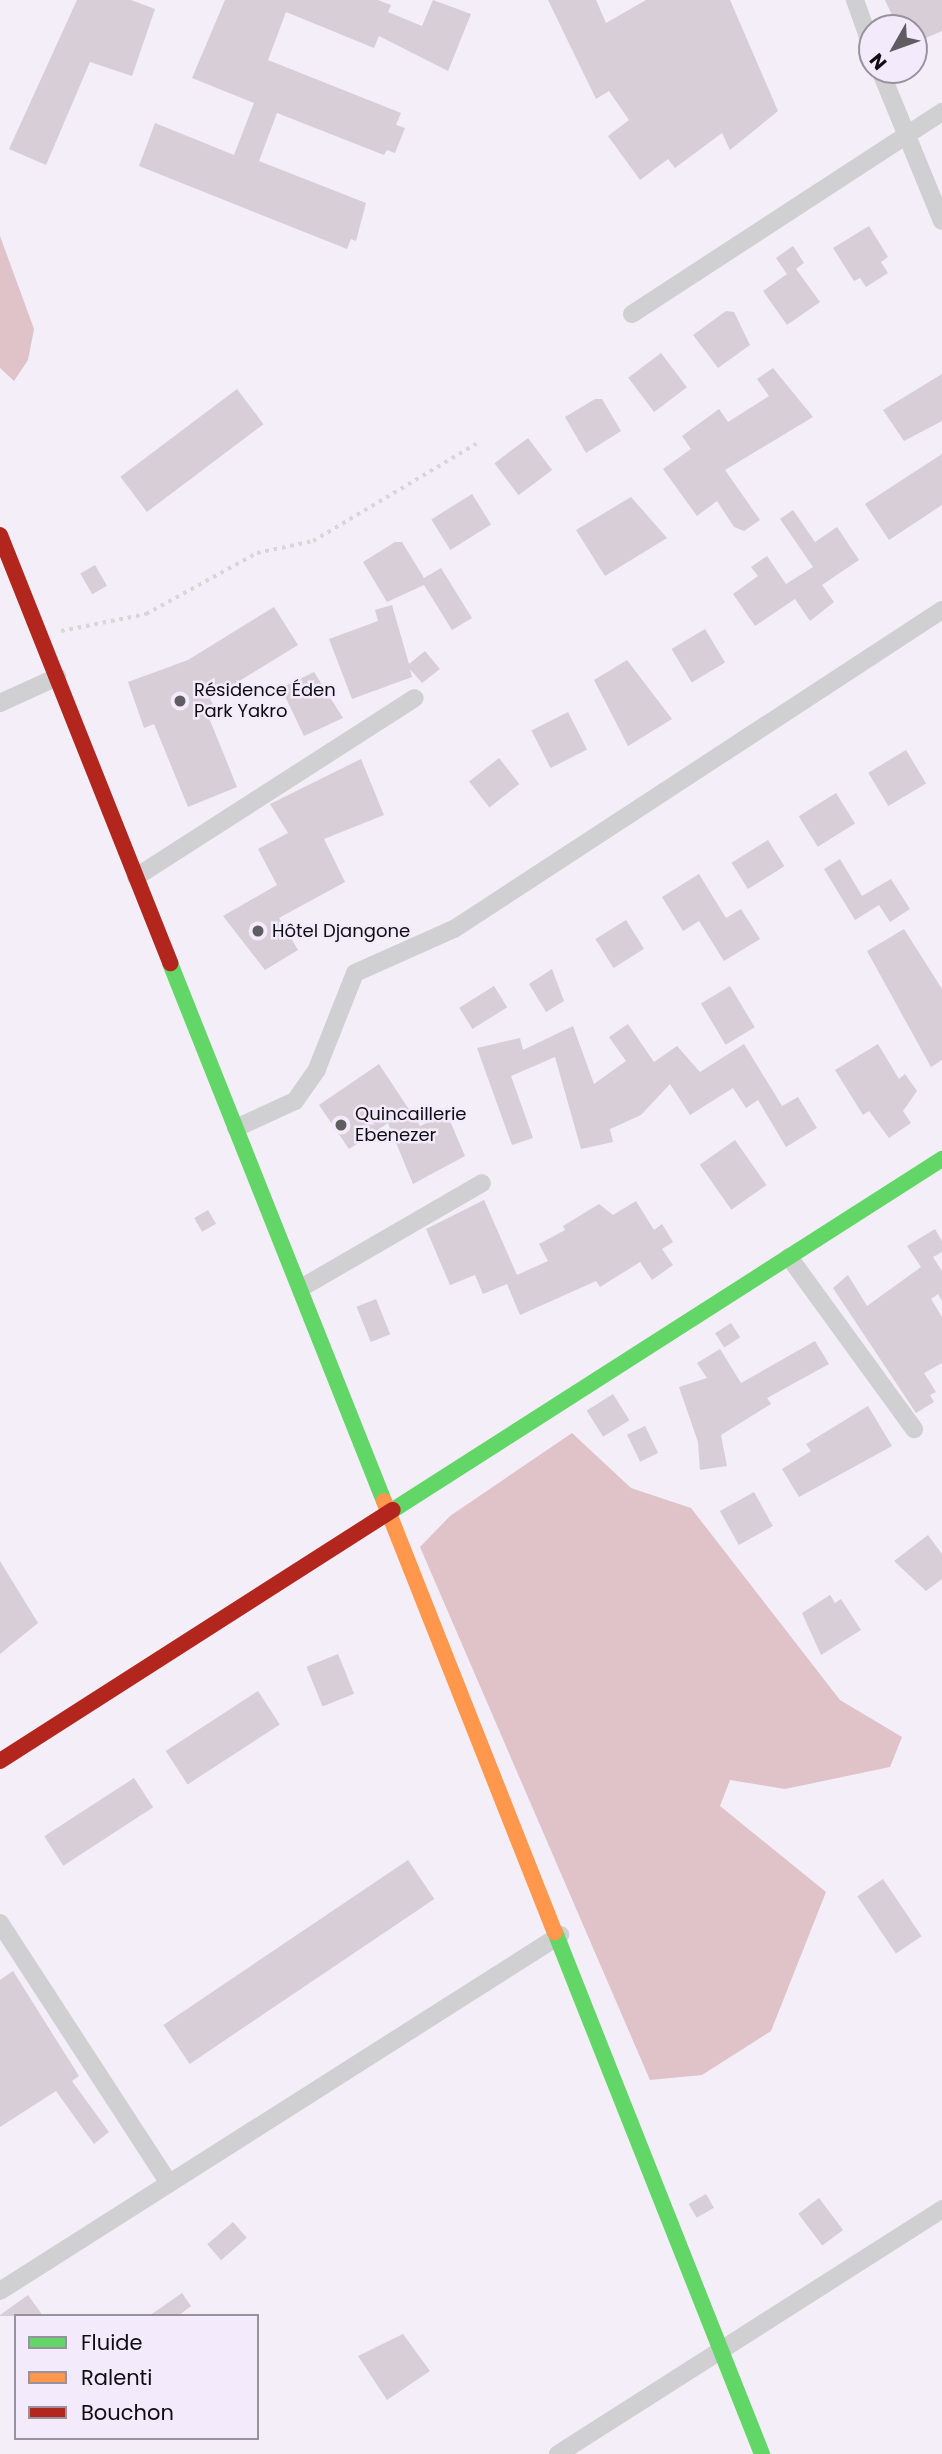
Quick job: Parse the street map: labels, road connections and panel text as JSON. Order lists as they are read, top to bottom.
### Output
{
  "places": ["Résidence Éden Park Yakro", "Hôtel Djangone", "Quincaillerie Ebenezer"],
  "legend": ["Fluide", "Ralenti", "Bouchon"],
  "north": "bottom left"
}
